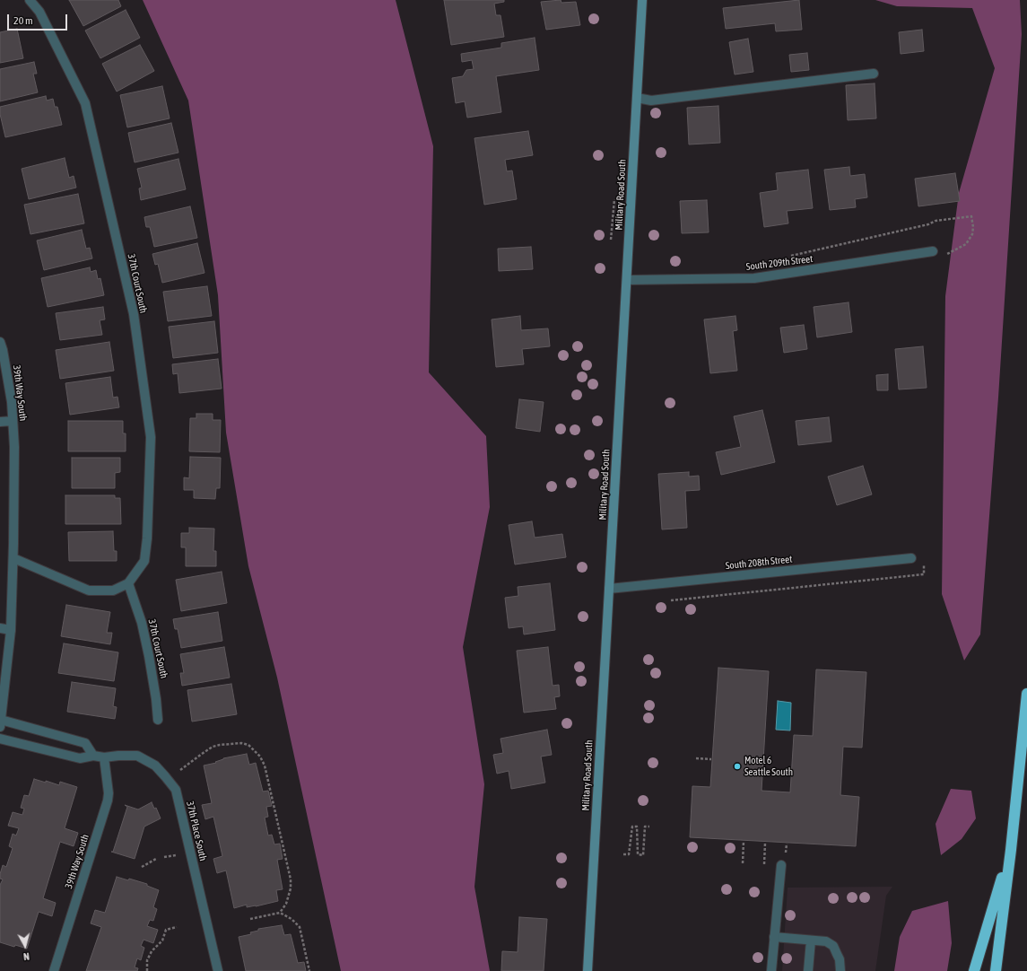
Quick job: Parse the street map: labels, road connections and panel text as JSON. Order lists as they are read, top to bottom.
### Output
{
  "streets": {
    "main road": ["Military Road South"],
    "street": [
      "South 209th Street",
      "37th Court South",
      "39th Way South",
      "South 208th Street",
      "37th Place South"
    ]
  },
  "crossings": [
    ["Military Road South", "South 209th Street"],
    ["Military Road South", "South 208th Street"],
    ["39th Way South", "37th Place South"]
  ],
  "places": ["Motel 6 Seattle South"],
  "scale_bar": "20 m",
  "north": "bottom"
}
